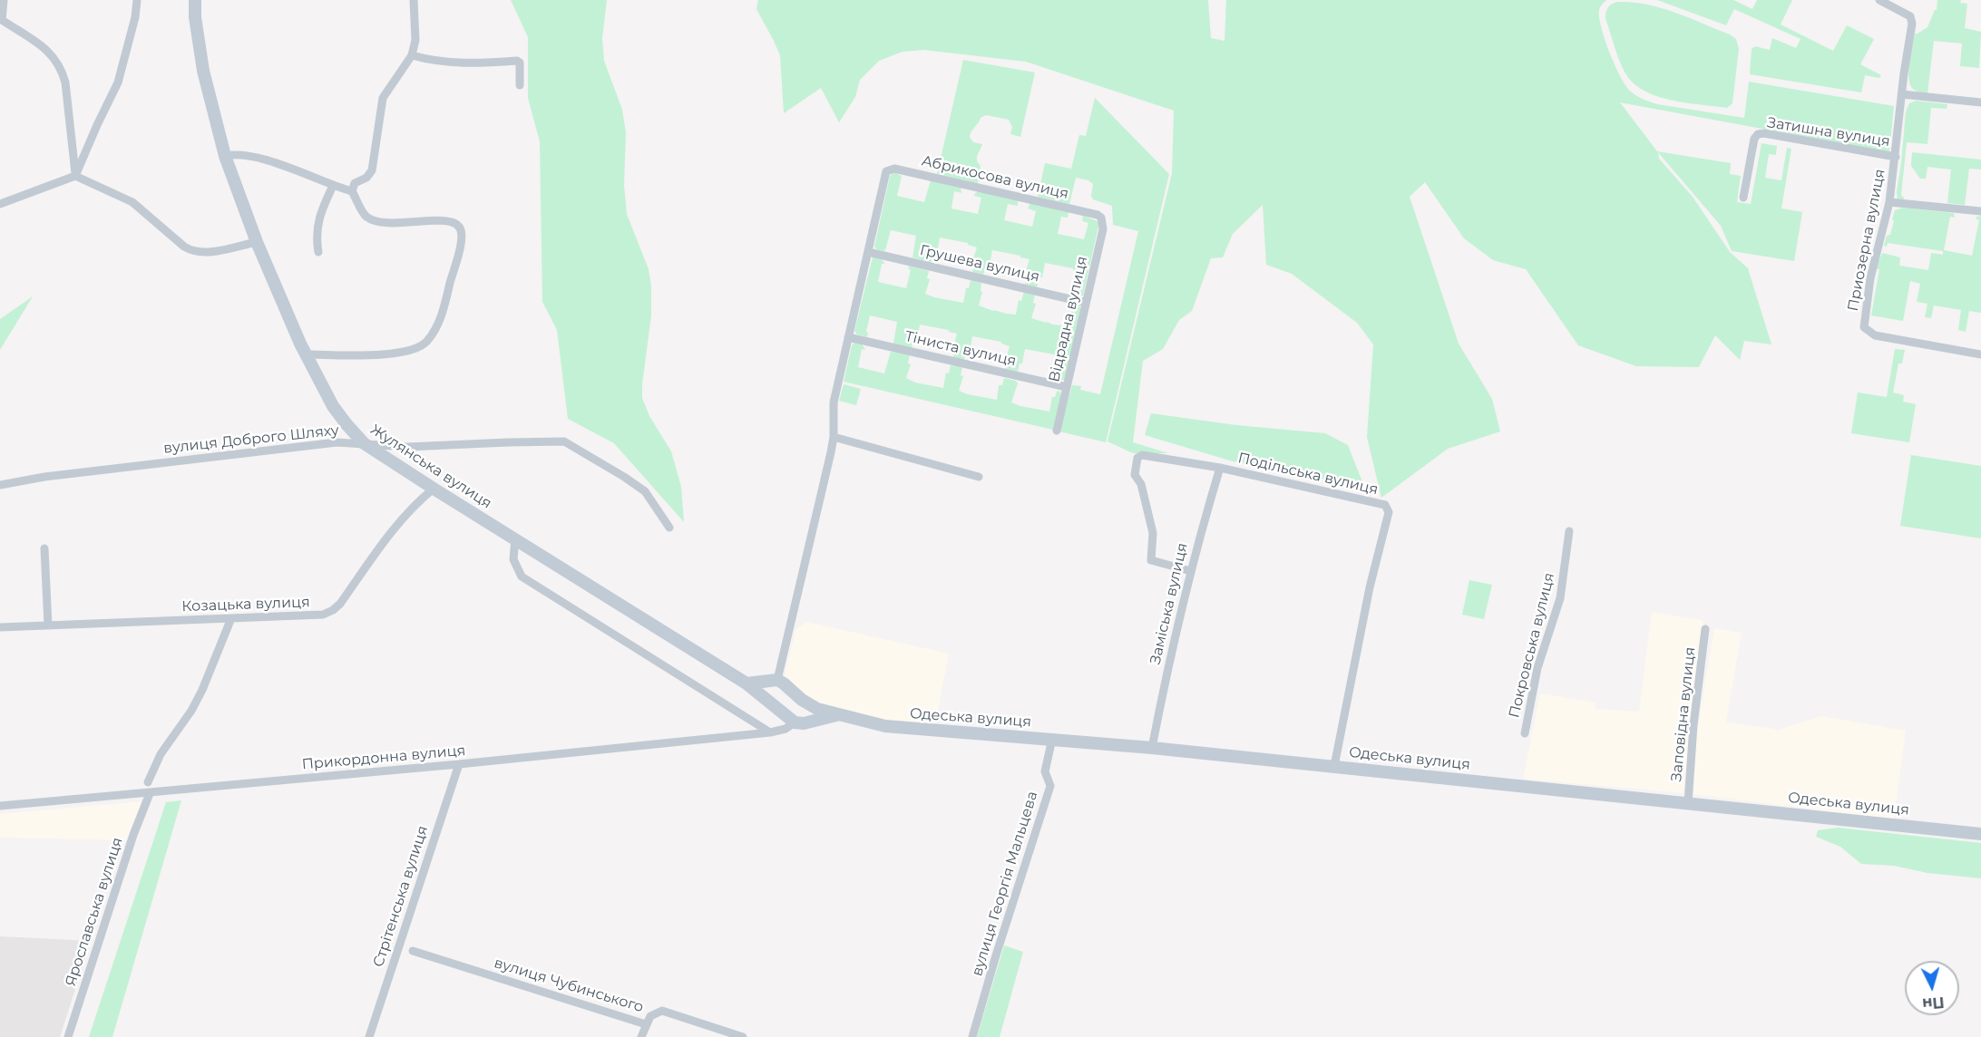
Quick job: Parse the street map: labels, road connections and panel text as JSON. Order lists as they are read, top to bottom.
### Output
{
  "streets": {
    "street": [
      "Затишна вулиця",
      "Абрикосова вулиця",
      "Приозерна вулиця",
      "Грушева вулиця",
      "Відрадна вулиця",
      "Тіниста вулиця",
      "вулиця Доброго Шляху",
      "Жулянська вулиця",
      "Подільська вулиця",
      "Заміська вулиця",
      "Козацька вулиця",
      "Покровська вулиця",
      "Заповідна вулиця",
      "Одеська вулиця",
      "Прикордонна вулиця",
      "вулиця Георгія Мальцева",
      "Стрітенська вулиця",
      "Ярославська вулиця",
      "вулиця Чубинського"
    ]
  },
  "crossings": [
    ["Затишна вулиця", "Приозерна вулиця"],
    ["Абрикосова вулиця", "Грушева вулиця"],
    ["Абрикосова вулиця", "Відрадна вулиця"],
    ["Грушева вулиця", "Відрадна вулиця"],
    ["Відрадна вулиця", "Тіниста вулиця"],
    ["вулиця Доброго Шляху", "Жулянська вулиця"],
    ["Жулянська вулиця", "Козацька вулиця"],
    ["Жулянська вулиця", "Прикордонна вулиця"],
    ["Подільська вулиця", "Заміська вулиця"],
    ["Подільська вулиця", "Одеська вулиця"],
    ["Заміська вулиця", "Одеська вулиця"],
    ["Заповідна вулиця", "Одеська вулиця"],
    ["Одеська вулиця", "вулиця Георгія Мальцева"],
    ["Прикордонна вулиця", "Стрітенська вулиця"]
  ],
  "north": "bottom"
}
